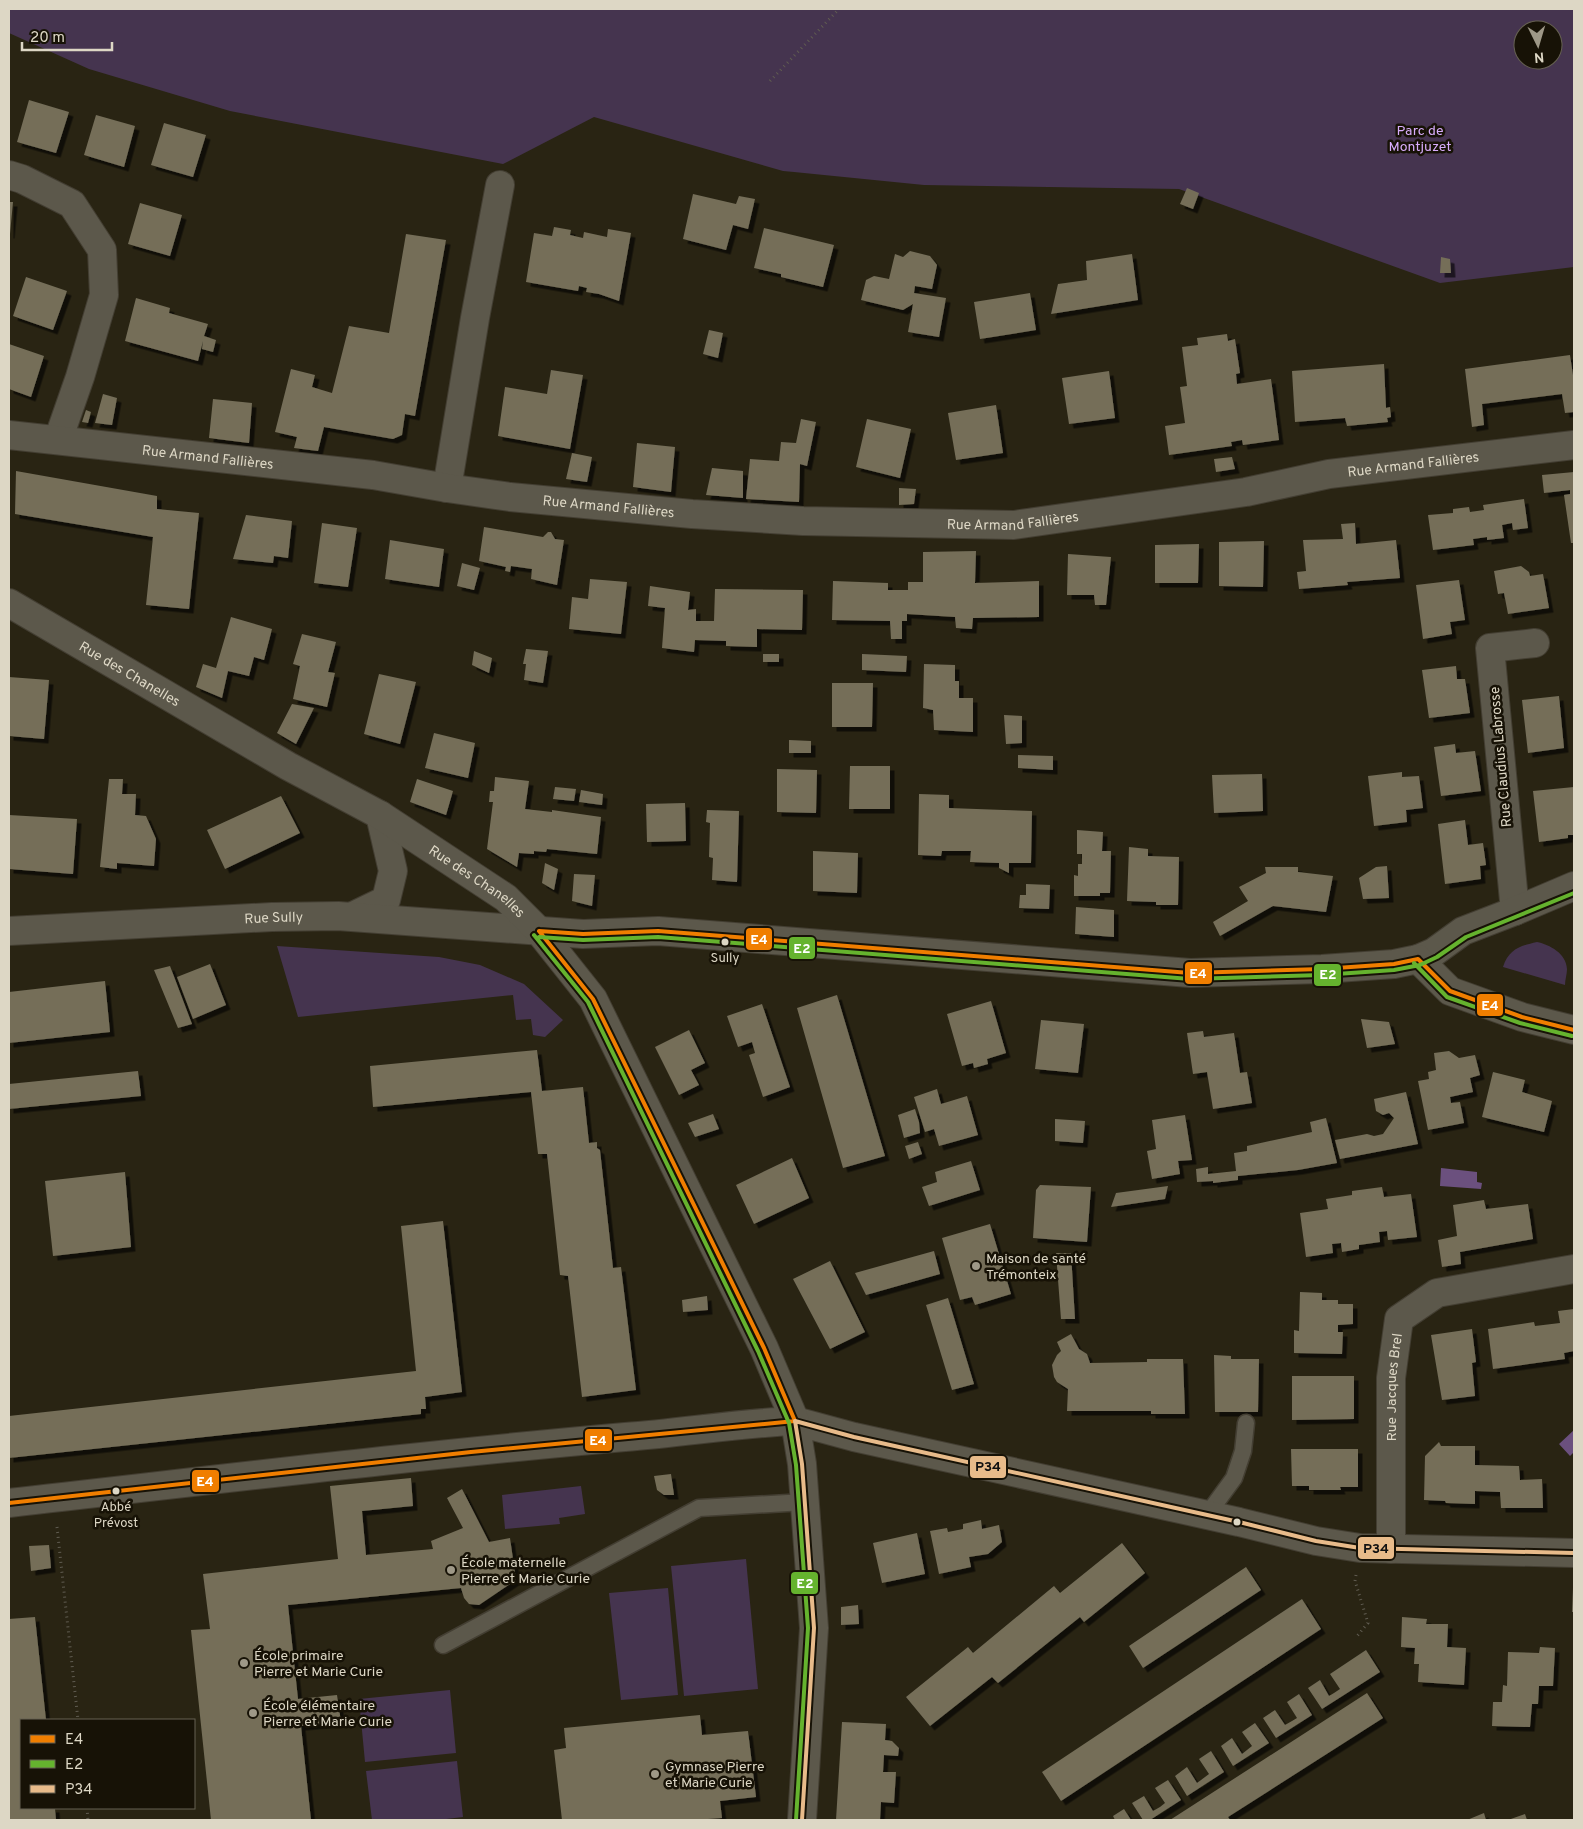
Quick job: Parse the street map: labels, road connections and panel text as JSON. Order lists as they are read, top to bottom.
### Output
{
  "streets": {
    "street": [
      "Rue Armand Fallières",
      "Rue des Chanelles",
      "Rue Claudius Labrosse",
      "Rue Sully",
      "Rue Jacques Brel"
    ]
  },
  "crossings": [
    ["Rue des Chanelles", "Rue Sully"],
    ["Rue Claudius Labrosse", "Rue Sully"]
  ],
  "parks": ["Parc de Montjuzet"],
  "places": [
    "Sully",
    "Maison de santé Trémonteix",
    "Abbé Prévost",
    "École maternelle Pierre et Marie Curie",
    "École primaire Pierre et Marie Curie",
    "École élémentaire Pierre et Marie Curie",
    "Gymnase Pierre et Marie Curie"
  ],
  "lines": ["transit line E2", "transit line E4", "transit line P34"],
  "legend": ["E4", "E2", "P34"],
  "scale_bar": "20 m",
  "north": "bottom"
}
